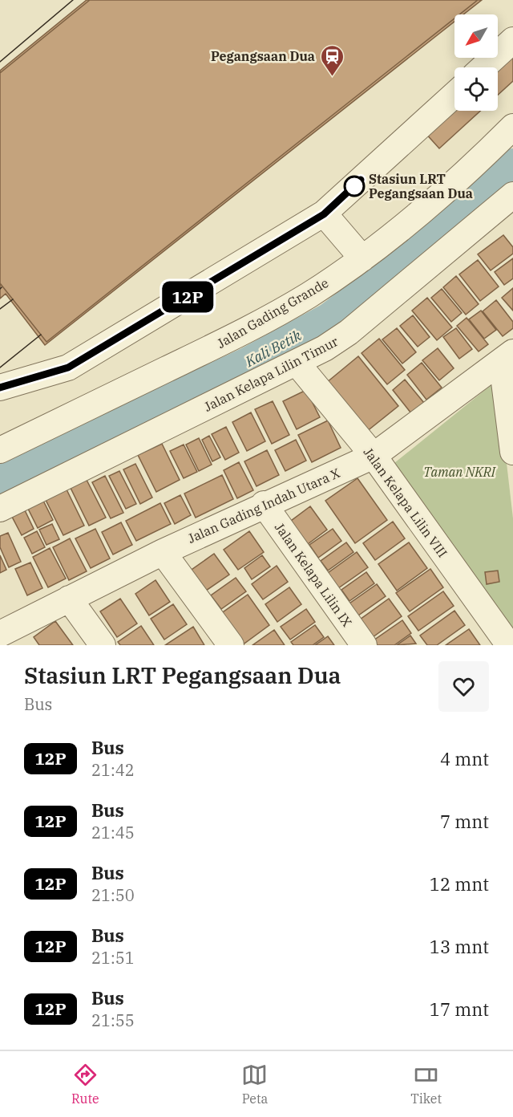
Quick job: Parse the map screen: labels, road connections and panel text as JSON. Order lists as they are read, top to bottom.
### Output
{
  "streets": {
    "street": [
      "Jalan Gading Grande",
      "Jalan Kelapa Lilin Timur",
      "Jalan Kelapa Lilin VIII",
      "Jalan Gading Indah Utara X",
      "Jalan Kelapa Lilin IX"
    ]
  },
  "crossings": [
    ["Jalan Kelapa Lilin Timur", "Jalan Kelapa Lilin VIII"],
    ["Jalan Kelapa Lilin VIII", "Jalan Gading Indah Utara X"],
    ["Jalan Gading Indah Utara X", "Jalan Kelapa Lilin IX"]
  ],
  "water": ["Kali Betik"],
  "parks": ["Taman NKRI"],
  "places": {
    "station": ["Pegangsaan Dua"],
    "other": ["Stasiun LRT Pegangsaan Dua"]
  },
  "lines": ["bus line 12P"],
  "north": "bottom left",
  "page": {
    "on_map": "12P",
    "heading": ["Stasiun LRT Pegangsaan Dua", "Bus"],
    "list": [
      {
        "mark": "12P",
        "name": "Bus",
        "note": "21:42",
        "value": "4 mnt"
      },
      {
        "mark": "12P",
        "name": "Bus",
        "note": "21:45",
        "value": "7 mnt"
      },
      {
        "mark": "12P",
        "name": "Bus",
        "note": "21:50",
        "value": "12 mnt"
      },
      {
        "mark": "12P",
        "name": "Bus",
        "note": "21:51",
        "value": "13 mnt"
      },
      {
        "mark": "12P",
        "name": "Bus",
        "note": "21:55",
        "value": "17 mnt"
      }
    ],
    "tabs": ["Rute", "Peta", "Tiket"]
  }
}
